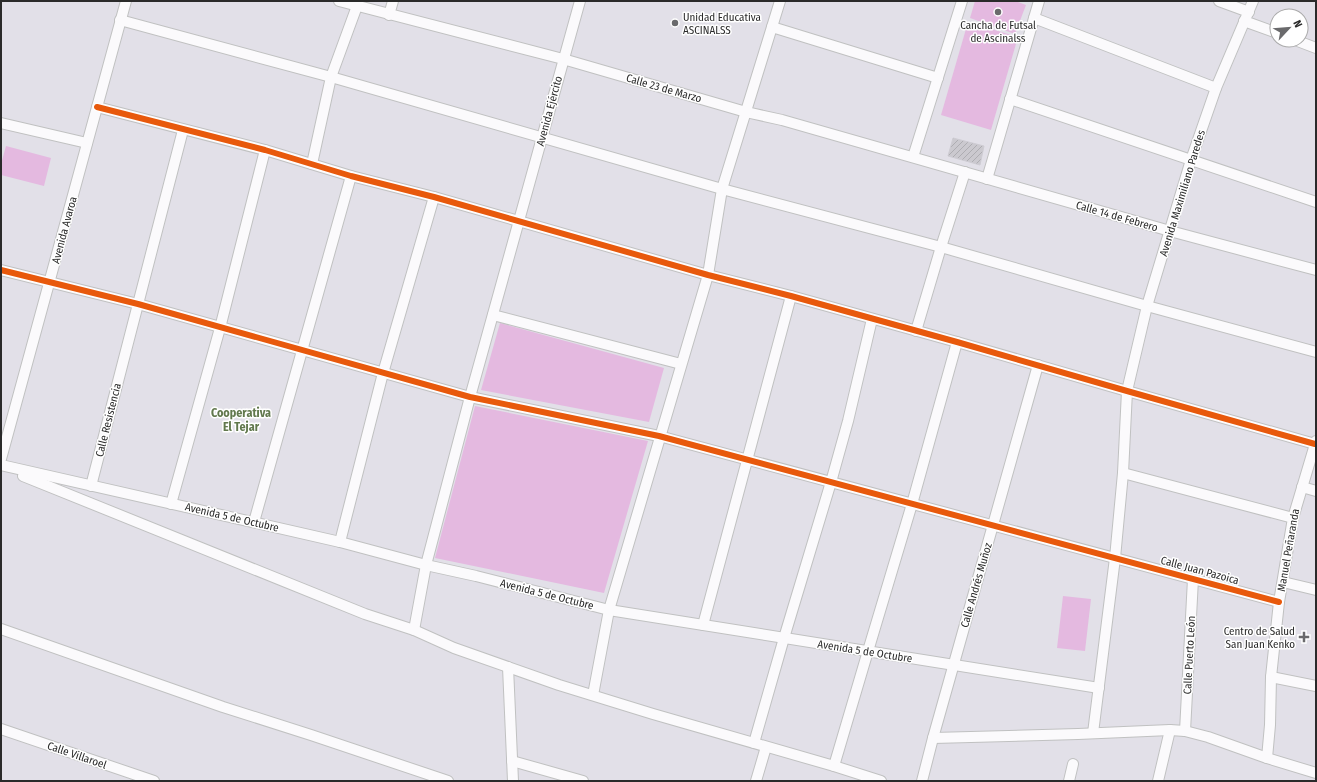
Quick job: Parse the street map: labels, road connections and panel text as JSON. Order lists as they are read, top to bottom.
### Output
{
  "streets": {
    "street": [
      "Calle 23 de Marzo",
      "Avenida Ejército",
      "Avenida Maximiliano Paredes",
      "Calle 14 de Febrero",
      "Avenida Avaroa",
      "Calle Resistencia",
      "Avenida 5 de Octubre",
      "Manuel Peñaranda",
      "Calle Juan Pazoica",
      "Calle Andrés Muñoz",
      "Calle Puerto León",
      "Calle Villaroel"
    ]
  },
  "crossings": [
    ["Calle 23 de Marzo", "Avenida Ejército"],
    ["Calle 23 de Marzo", "Calle 14 de Febrero"],
    ["Avenida Ejército", "Avenida 5 de Octubre"],
    ["Avenida Ejército", "Calle Juan Pazoica"],
    ["Avenida Maximiliano Paredes", "Calle 14 de Febrero"],
    ["Avenida Maximiliano Paredes", "Avenida 5 de Octubre"],
    ["Avenida Maximiliano Paredes", "Calle Juan Pazoica"],
    ["Avenida Avaroa", "Calle Juan Pazoica"],
    ["Calle Resistencia", "Avenida 5 de Octubre"],
    ["Calle Resistencia", "Calle Juan Pazoica"],
    ["Avenida 5 de Octubre", "Calle Andrés Muñoz"],
    ["Manuel Peñaranda", "Calle Juan Pazoica"],
    ["Calle Juan Pazoica", "Calle Andrés Muñoz"],
    ["Calle Juan Pazoica", "Calle Puerto León"]
  ],
  "districts": ["Cooperativa El Tejar"],
  "places": {
    "other": ["Cancha de Futsal de Ascinalss", "Unidad Educativa ASCINALSS"],
    "health": ["Centro de Salud San Juan Kenko"]
  },
  "north": "top right"
}
